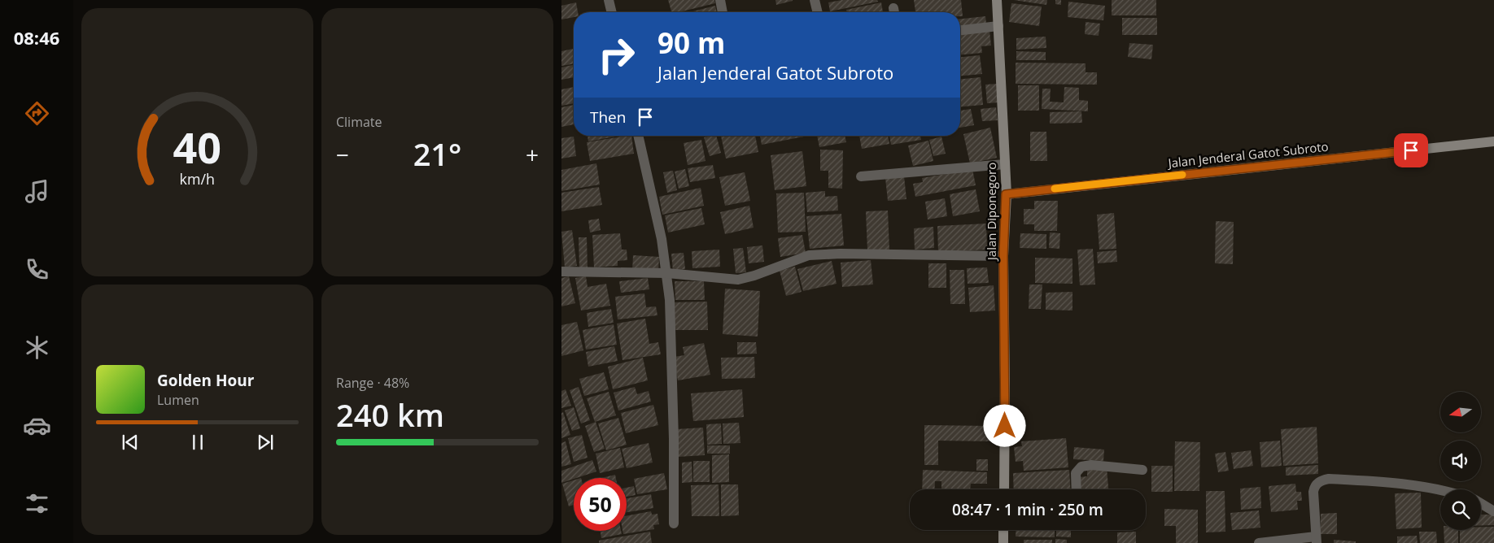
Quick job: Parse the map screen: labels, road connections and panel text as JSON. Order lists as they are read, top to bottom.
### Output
{
  "streets": {
    "main road": ["Jalan Jenderal Gatot Subroto", "Jalan Diponegoro"]
  },
  "crossings": [
    ["Jalan Jenderal Gatot Subroto", "Jalan Diponegoro"]
  ],
  "north": "left",
  "page": {
    "tabs": "08:46",
    "tile": [
      "Climate",
      ["Range · 48%", "240 km"]
    ],
    "turn": ["90 m", "Jalan Jenderal Gatot Subroto"],
    "then": "Then",
    "heat": ["−", "21°", "+"],
    "song": ["Golden Hour", "Lumen"],
    "limit": "50",
    "trip": "08:47 · 1 min · 250 m",
    "gauge": ["40", "km/h"]
  }
}
